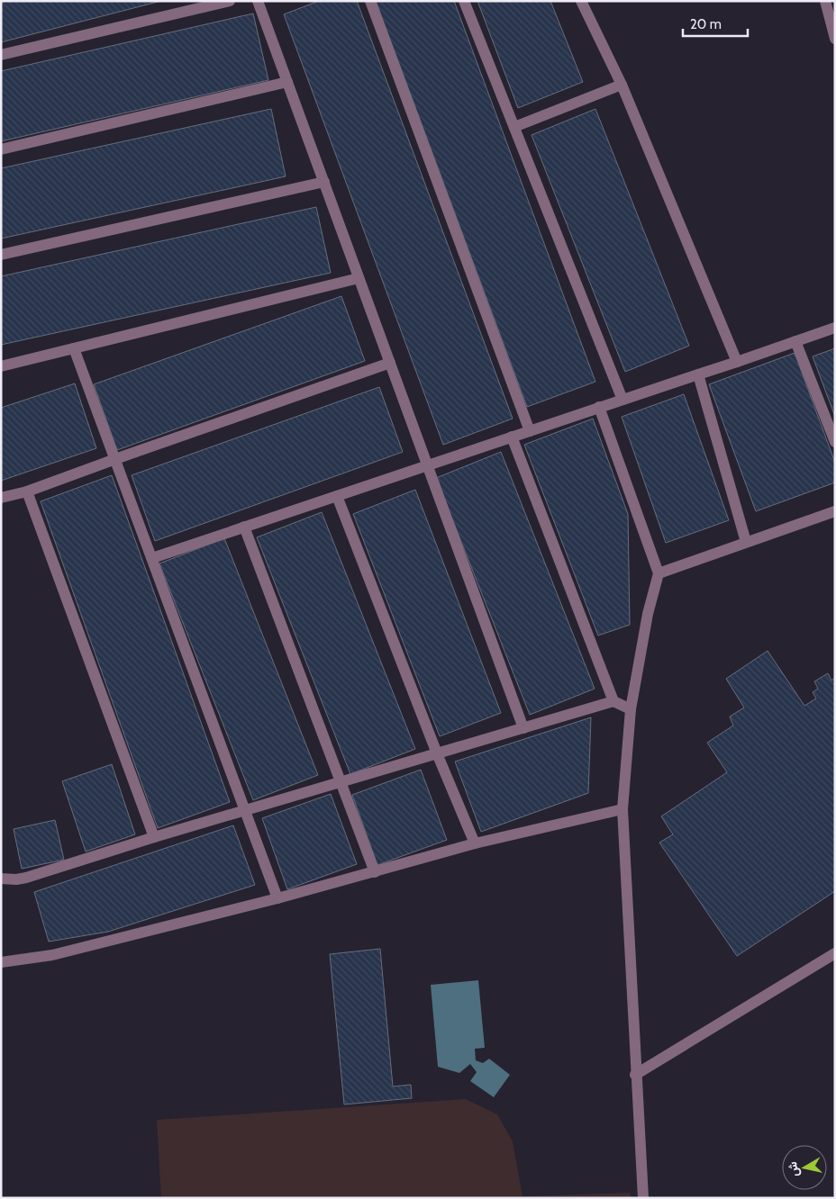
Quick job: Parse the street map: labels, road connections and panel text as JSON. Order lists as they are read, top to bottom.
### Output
{
  "scale_bar": "20 m",
  "north": "left"
}
